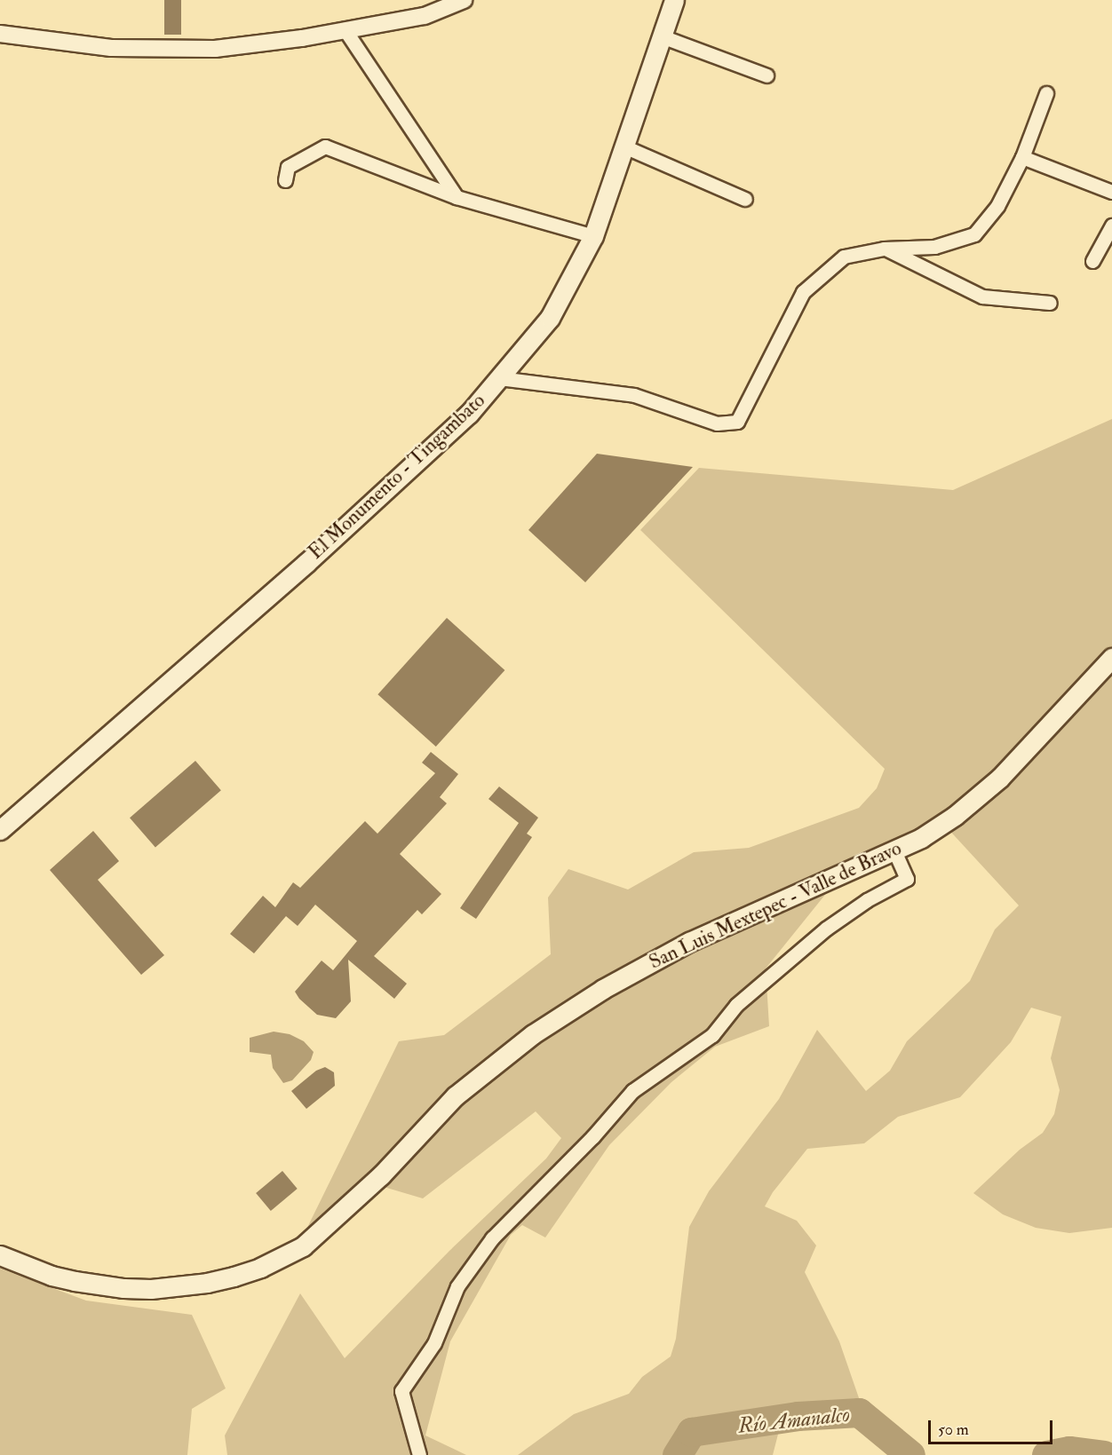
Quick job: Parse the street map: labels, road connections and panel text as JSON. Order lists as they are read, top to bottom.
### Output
{
  "streets": {
    "main road": ["El Monumento - Tingambato", "San Luis Mextepec - Valle de Bravo"]
  },
  "water": ["Río Amanalco"],
  "scale_bar": "50 m"
}
